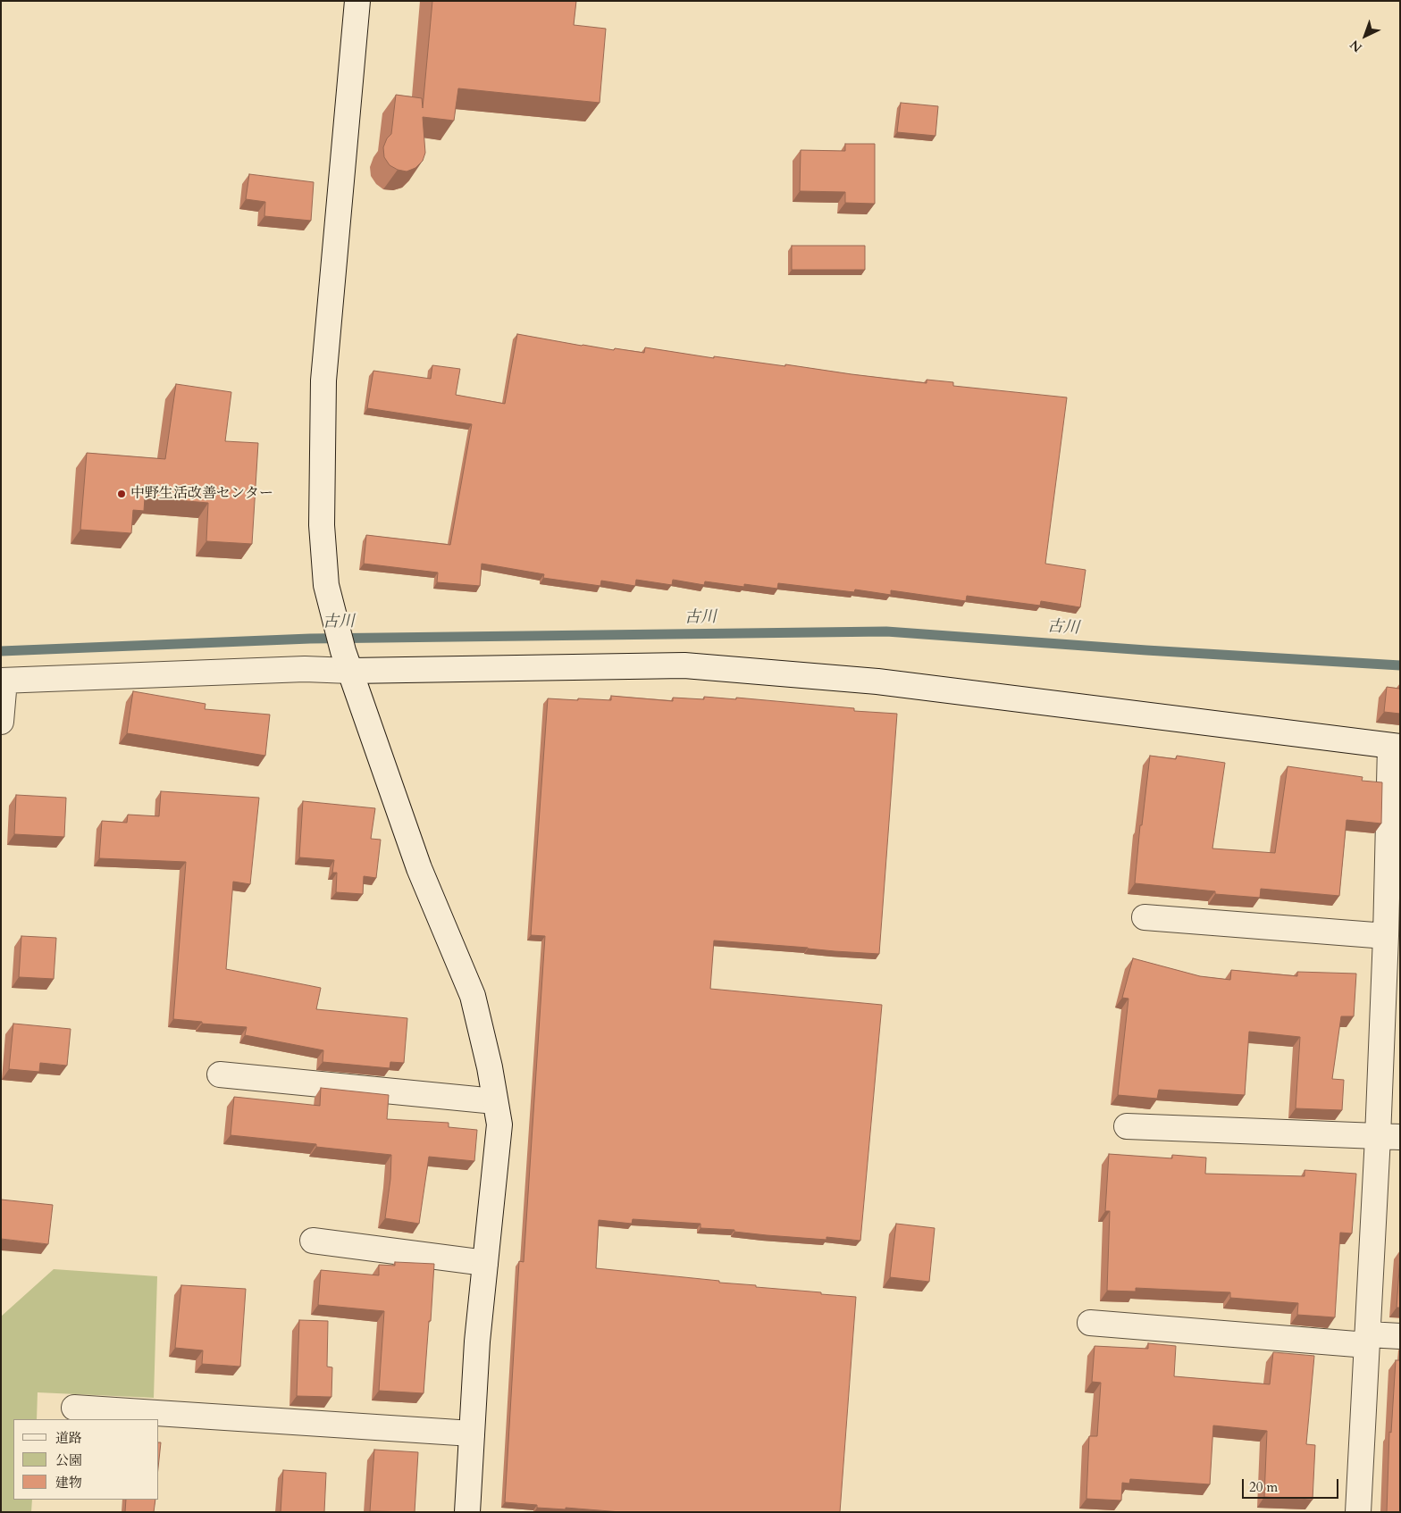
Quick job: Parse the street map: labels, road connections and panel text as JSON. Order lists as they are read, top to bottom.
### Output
{
  "water": ["古川"],
  "places": ["中野生活改善センター"],
  "legend": ["道路", "公園", "建物"],
  "scale_bar": "20 m",
  "north": "bottom left"
}
